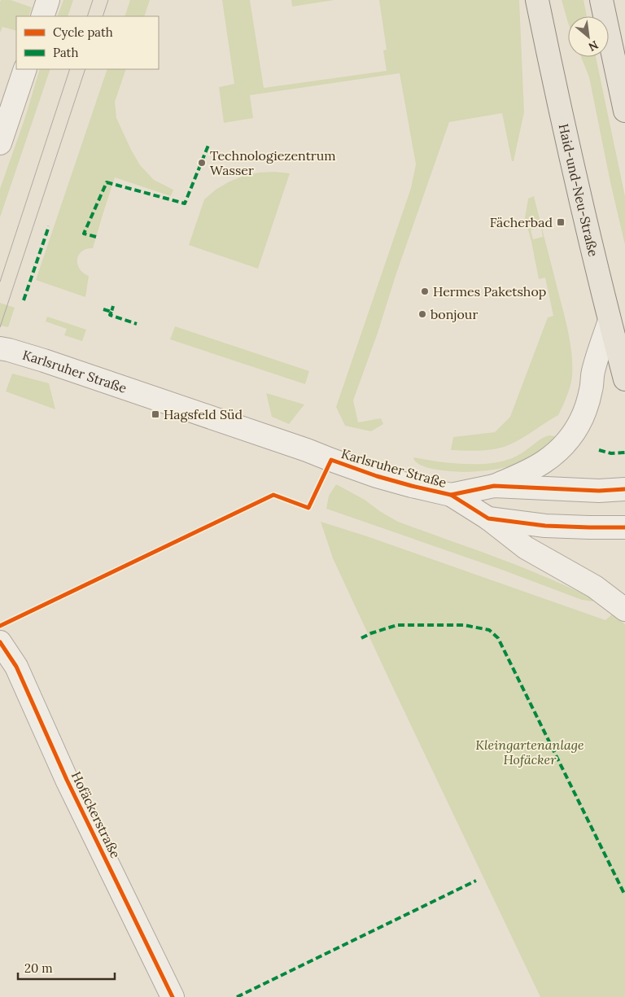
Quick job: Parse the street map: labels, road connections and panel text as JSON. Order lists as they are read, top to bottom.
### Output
{
  "streets": {
    "main road": ["Haid-und-Neu-Straße"],
    "street": ["Karlsruher Straße", "Hofäckerstraße"]
  },
  "parks": ["Kleingartenanlage Hofäcker"],
  "places": {
    "other": ["Technologiezentrum Wasser", "Hermes Paketshop", "bonjour"],
    "transit": ["Fächerbad", "Hagsfeld Süd"]
  },
  "legend": ["Cycle path", "Path"],
  "scale_bar": "20 m",
  "north": "bottom right"
}
